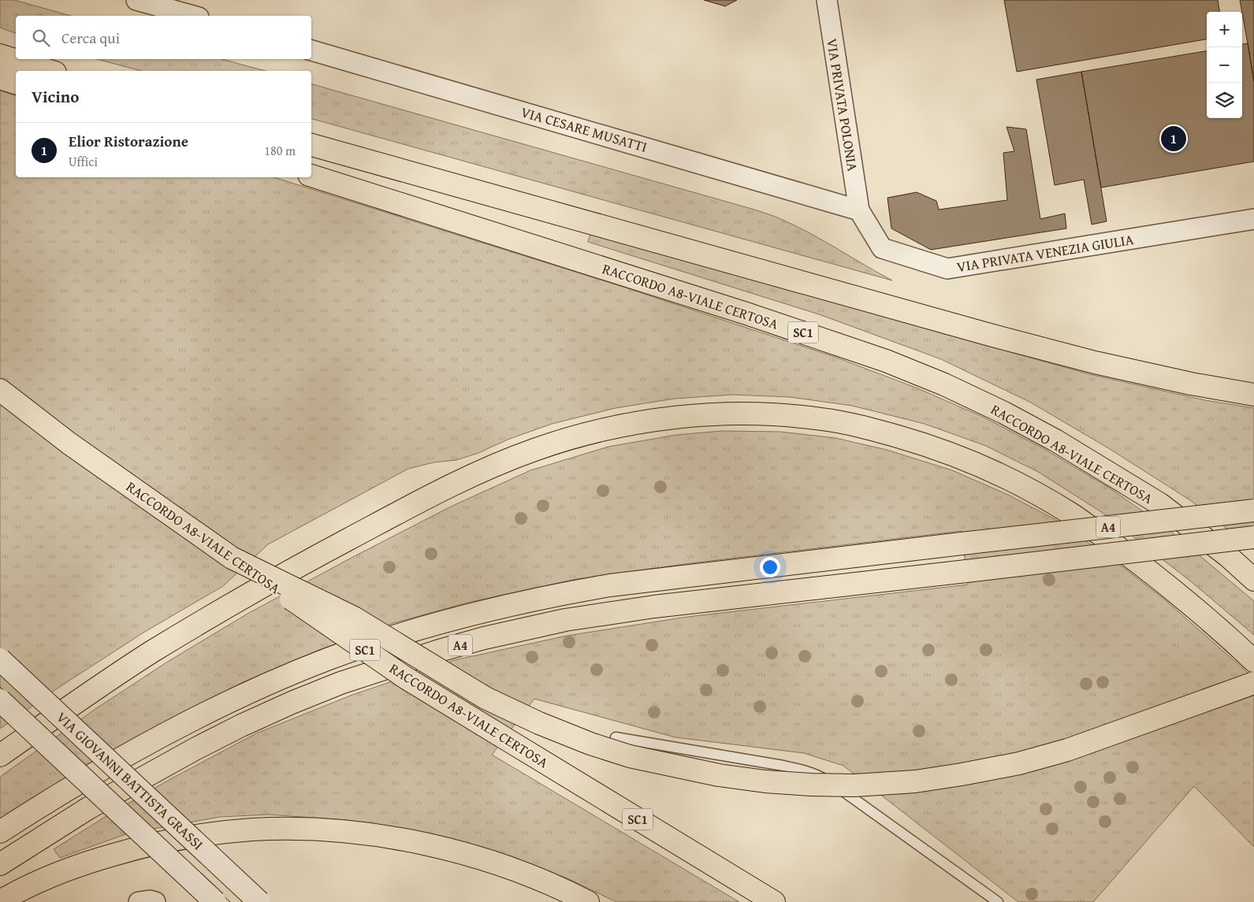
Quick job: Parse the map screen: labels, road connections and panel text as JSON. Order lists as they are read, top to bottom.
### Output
{
  "streets": {
    "highway": ["RACCORDO A8-VIALE CERTOSA", "SC1", "A4"],
    "main road": ["VIA GIOVANNI BATTISTA GRASSI"],
    "street": ["VIA PRIVATA POLONIA", "VIA CESARE MUSATTI", "VIA PRIVATA VENEZIA GIULIA"]
  },
  "crossings": [
    ["VIA PRIVATA POLONIA", "VIA CESARE MUSATTI"],
    ["VIA PRIVATA POLONIA", "VIA PRIVATA VENEZIA GIULIA"],
    ["VIA CESARE MUSATTI", "VIA PRIVATA VENEZIA GIULIA"]
  ],
  "page": {
    "map_buttons": ["+", "−"],
    "search": "Cerca qui",
    "heading": "Vicino",
    "list": [
      {
        "mark": "1",
        "name": "Elior Ristorazione",
        "note": "Uffici",
        "value": "180 m"
      }
    ],
    "pins": "1"
  }
}
